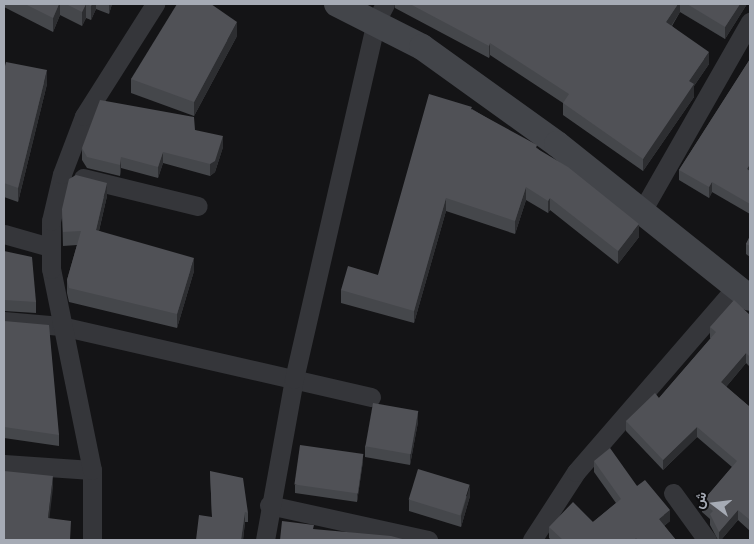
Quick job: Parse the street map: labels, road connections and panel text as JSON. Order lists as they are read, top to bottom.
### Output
{
  "north": "left"
}
